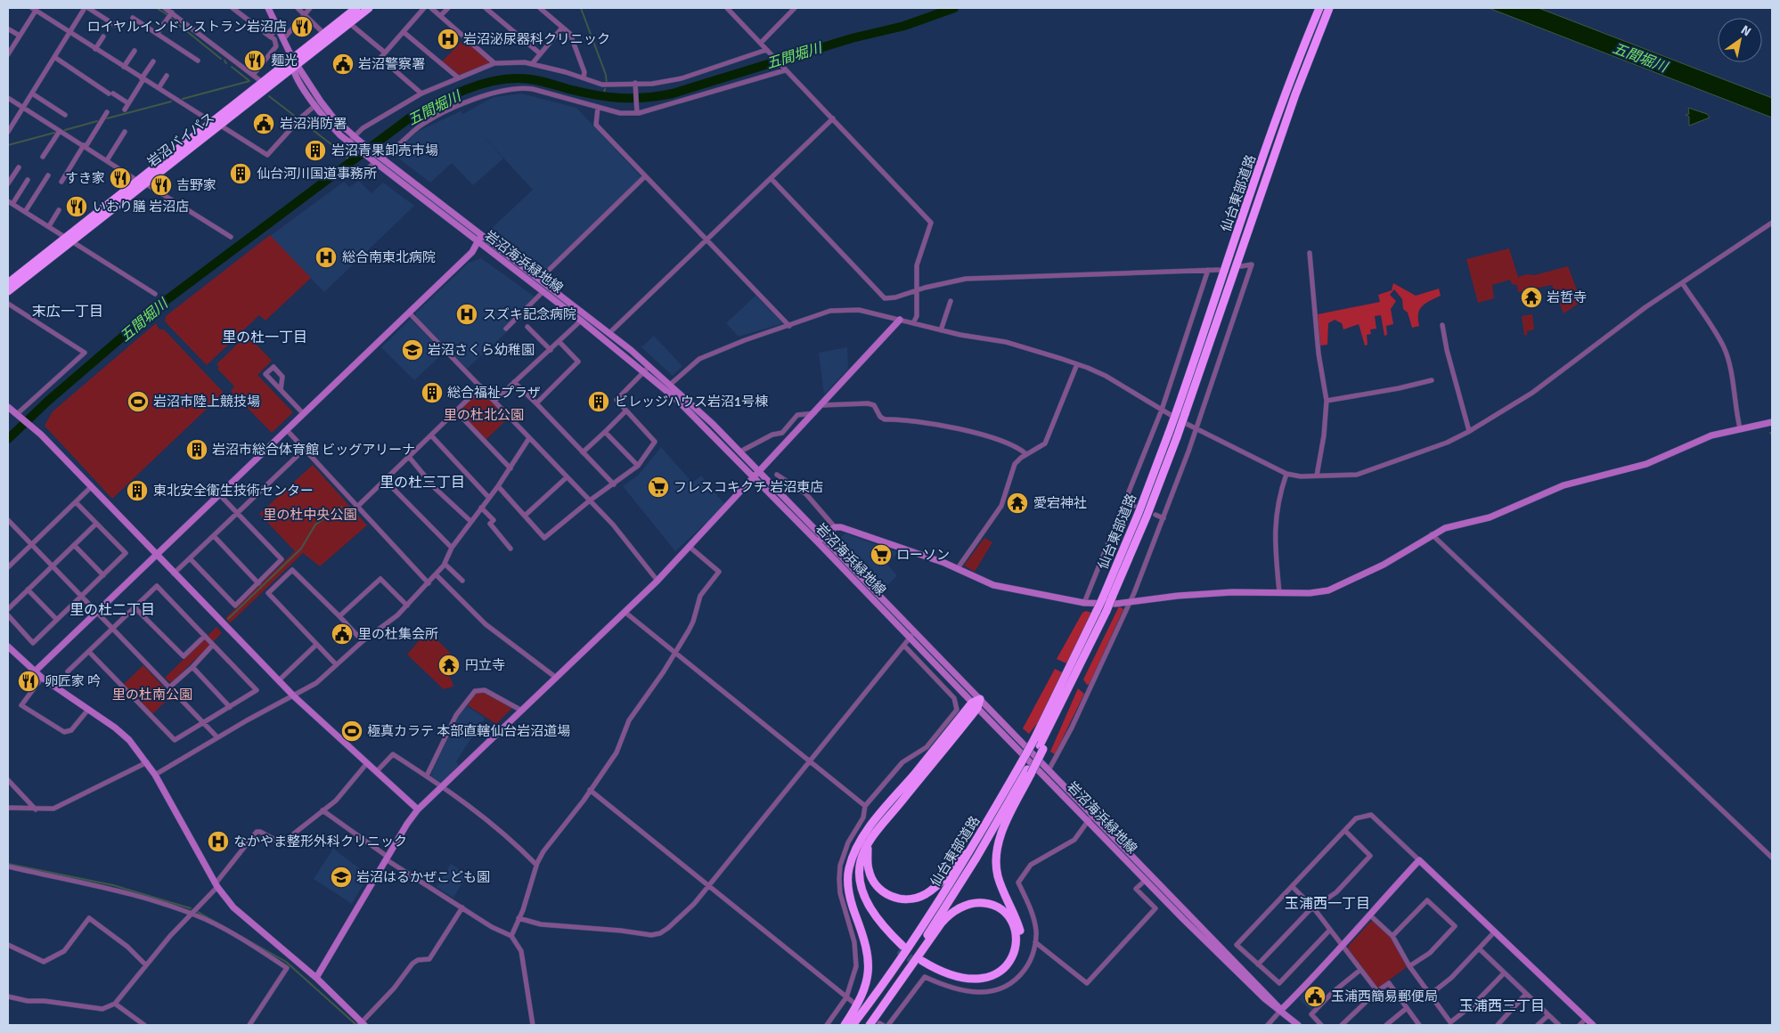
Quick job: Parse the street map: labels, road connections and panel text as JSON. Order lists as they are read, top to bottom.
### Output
{
  "streets": {
    "highway": ["岩沼バイパス", "仙台東部道路"],
    "street": ["岩沼海浜緑地線"]
  },
  "districts": [
    "末広一丁目",
    "里の杜一丁目",
    "里の杜三丁目",
    "里の杜二丁目",
    "玉浦西一丁目",
    "玉浦西三丁目"
  ],
  "water": ["五間堀川"],
  "parks": ["里の杜北公園", "里の杜中央公園", "里の杜南公園"],
  "places": {
    "restaurant": [
      "ロイヤルインドレストラン岩沼店",
      "麺光",
      "すき家",
      "吉野家",
      "いおり膳 岩沼店",
      "卵匠家 吟"
    ],
    "hospital": [
      "岩沼泌尿器科クリニック",
      "総合南東北病院",
      "スズキ記念病院",
      "なかやま整形外科クリニック"
    ],
    "public building": [
      "岩沼警察署",
      "岩沼消防署",
      "里の杜集会所",
      "玉浦西簡易郵便局"
    ],
    "building": [
      "岩沼青果卸売市場",
      "仙台河川国道事務所",
      "総合福祉プラザ",
      "ビレッジハウス岩沼1号棟",
      "岩沼市総合体育館 ビッグアリーナ",
      "東北安全衛生技術センター"
    ],
    "temple": ["岩哲寺", "愛宕神社", "円立寺"],
    "school or university": ["岩沼さくら幼稚園", "岩沼はるかぜこども園"],
    "sports": ["岩沼市陸上競技場", "極真カラテ 本部直轄仙台岩沼道場"],
    "supermarket": ["フレスコキクチ 岩沼東店", "ローソン"]
  },
  "north": "top right"
}
